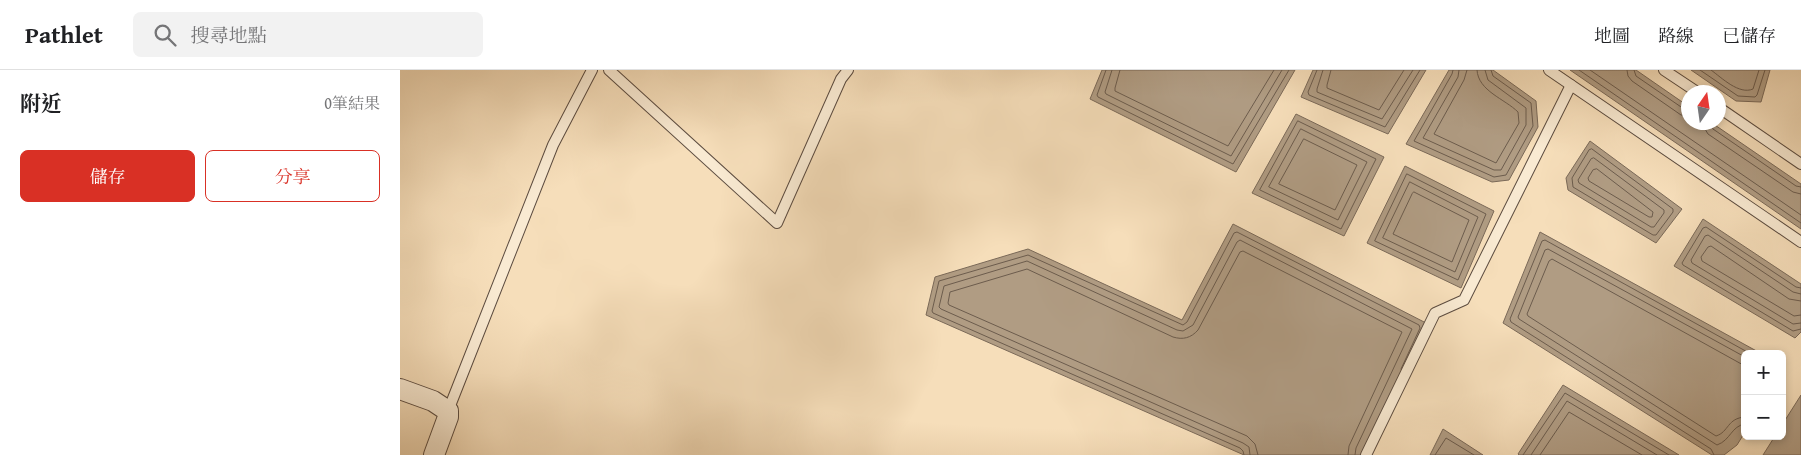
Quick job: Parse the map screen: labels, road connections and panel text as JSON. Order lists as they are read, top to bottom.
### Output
{
  "north": "top",
  "page": {
    "header": "Pathlet",
    "search": "搜尋地點",
    "nav": ["地圖", "路線", "已儲存"],
    "heading": ["附近", "0筆結果"],
    "buttons": ["儲存", "分享"],
    "map_buttons": ["+", "−"]
  }
}
